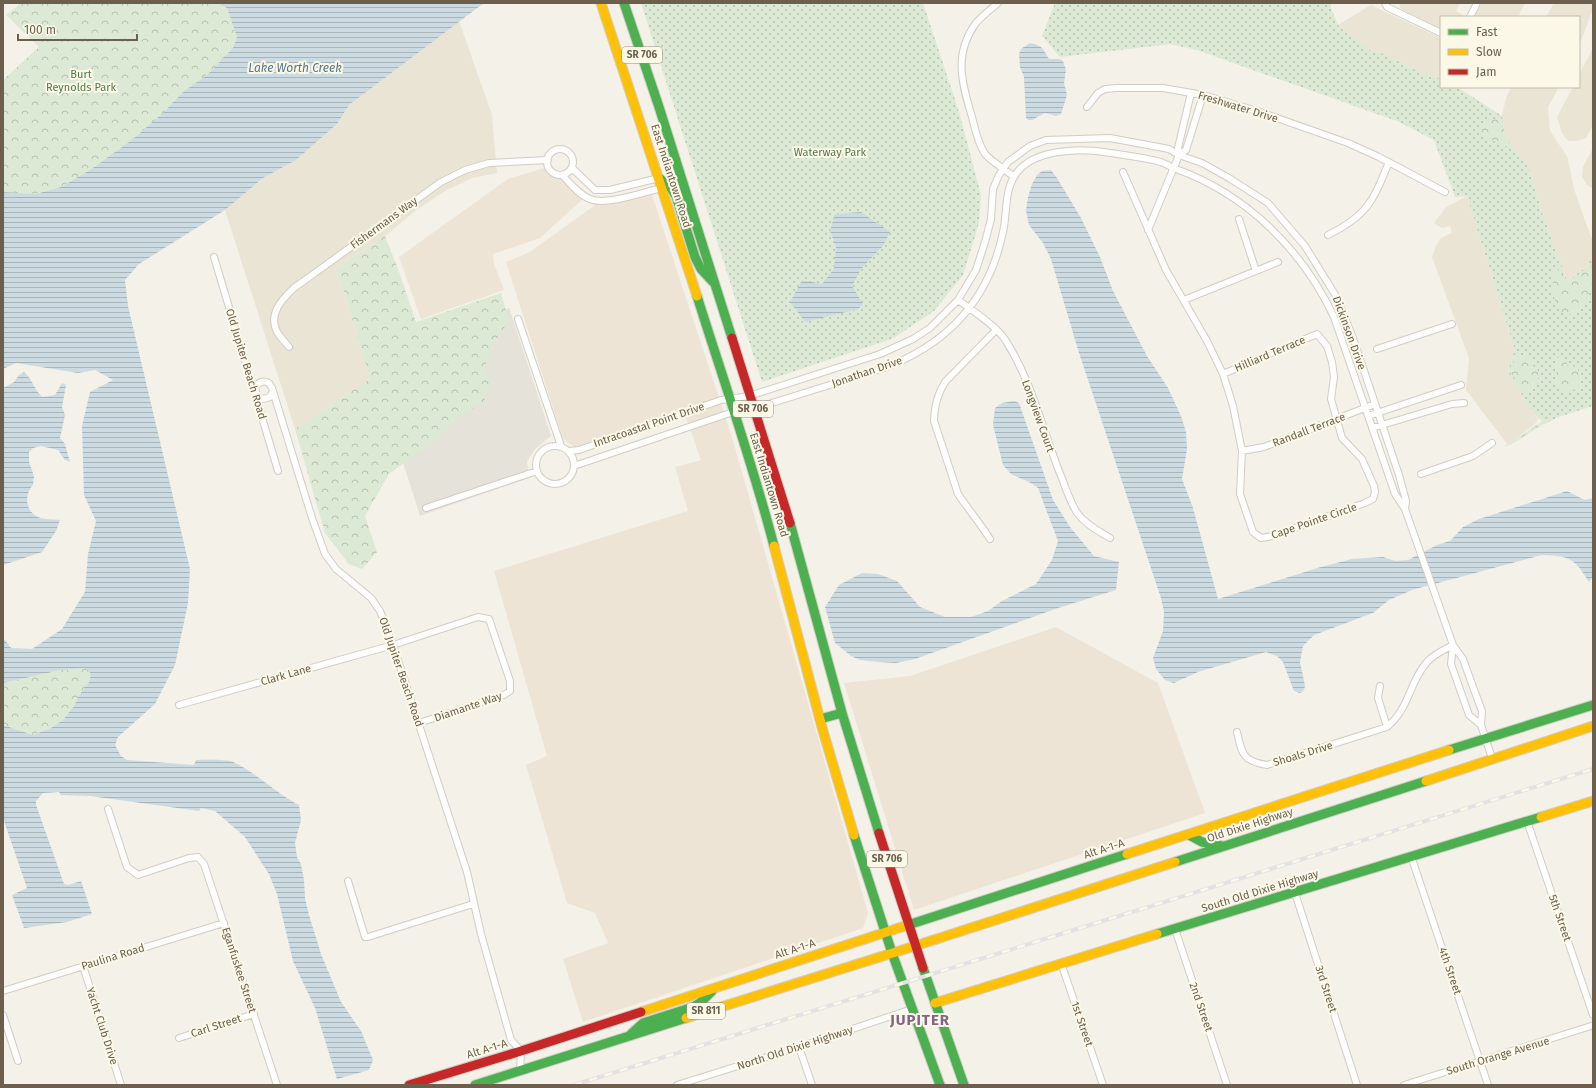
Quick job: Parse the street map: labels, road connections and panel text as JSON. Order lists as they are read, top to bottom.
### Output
{
  "streets": {
    "main road": [
      "SR 706",
      "East Indiantown Road",
      "Old Dixie Highway",
      "Alt A-1-A",
      "South Old Dixie Highway",
      "SR 811"
    ],
    "street": [
      "Freshwater Drive",
      "Fishermans Way",
      "Dickinson Drive",
      "Hilliard Terrace",
      "Old Jupiter Beach Road",
      "Jonathan Drive",
      "Longview Court",
      "Intracoastal Point Drive",
      "Randall Terrace",
      "Cape Pointe Circle",
      "Clark Lane",
      "Diamante Way",
      "Shoals Drive",
      "5th Street",
      "Paulina Road",
      "Eganfuskee Street",
      "4th Street",
      "3rd Street",
      "2nd Street",
      "1st Street",
      "Yacht Club Drive",
      "Carl Street",
      "North Old Dixie Highway",
      "South Orange Avenue"
    ]
  },
  "crossings": [
    ["SR 706", "East Indiantown Road"],
    ["SR 706", "Old Dixie Highway"],
    ["SR 706", "Alt A-1-A"],
    ["SR 706", "South Old Dixie Highway"],
    ["SR 706", "SR 811"],
    ["SR 706", "North Old Dixie Highway"],
    ["East Indiantown Road", "Jonathan Drive"],
    ["East Indiantown Road", "Intracoastal Point Drive"],
    ["East Indiantown Road", "Alt A-1-A"],
    ["Dickinson Drive", "Jonathan Drive"],
    ["Dickinson Drive", "Randall Terrace"],
    ["Dickinson Drive", "Shoals Drive"],
    ["Dickinson Drive", "Old Dixie Highway"],
    ["Hilliard Terrace", "Cape Pointe Circle"],
    ["Old Jupiter Beach Road", "Clark Lane"],
    ["Old Jupiter Beach Road", "Diamante Way"],
    ["Old Jupiter Beach Road", "Alt A-1-A"],
    ["Jonathan Drive", "Longview Court"],
    ["Jonathan Drive", "Intracoastal Point Drive"],
    ["Randall Terrace", "Cape Pointe Circle"],
    ["Clark Lane", "Diamante Way"],
    ["Old Dixie Highway", "Alt A-1-A"],
    ["Old Dixie Highway", "SR 811"],
    ["South Old Dixie Highway", "5th Street"],
    ["South Old Dixie Highway", "4th Street"],
    ["South Old Dixie Highway", "3rd Street"],
    ["South Old Dixie Highway", "2nd Street"],
    ["South Old Dixie Highway", "1st Street"],
    ["Paulina Road", "Eganfuskee Street"],
    ["Paulina Road", "Yacht Club Drive"],
    ["Eganfuskee Street", "Carl Street"],
    ["4th Street", "South Orange Avenue"]
  ],
  "districts": ["JUPITER"],
  "water": ["Lake Worth Creek"],
  "parks": ["Burt Reynolds Park", "Waterway Park"],
  "legend": ["Fast", "Slow", "Jam"],
  "scale_bar": "100 m"
}
